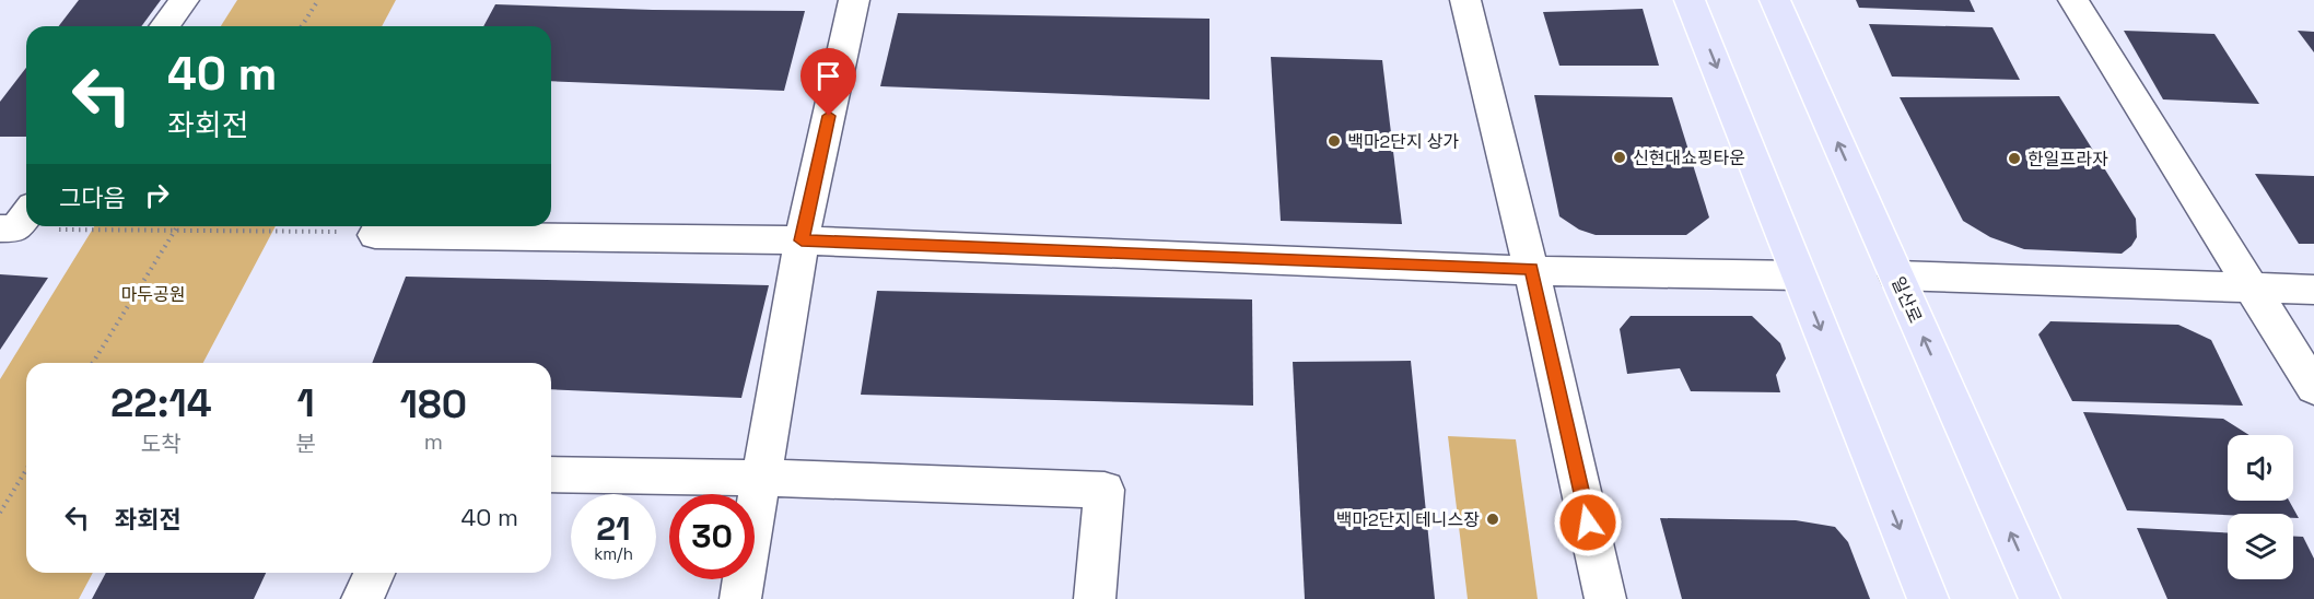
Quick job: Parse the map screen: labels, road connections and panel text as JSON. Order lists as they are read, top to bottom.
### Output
{
  "streets": {
    "main road": ["일산로"]
  },
  "parks": ["마두공원"],
  "places": [
    "백마2단지 상가",
    "신현대쇼핑타운",
    "한일프라자",
    "백마2단지 테니스장"
  ],
  "page": {
    "turn": ["40 m", "좌회전"],
    "then": "그다음",
    "eta": [
      "22:14",
      "도착",
      "1",
      "분",
      "180",
      "m"
    ],
    "list": [
      {
        "name": "좌회전",
        "value": "40 m"
      }
    ],
    "speed": "21 km/h",
    "limit": "30"
  }
}
